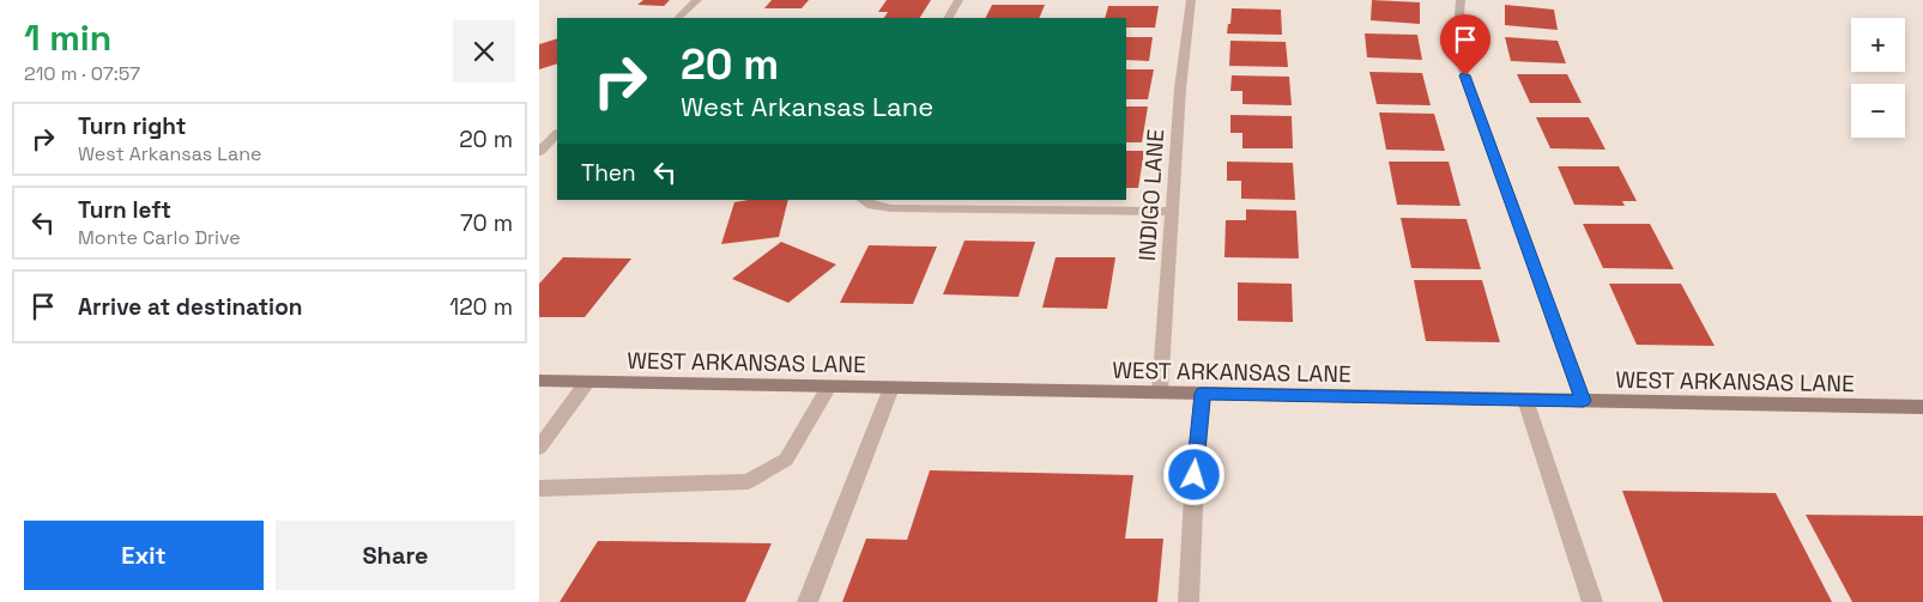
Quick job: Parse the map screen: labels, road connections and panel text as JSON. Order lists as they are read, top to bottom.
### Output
{
  "streets": {
    "main road": ["WEST ARKANSAS LANE"],
    "street": ["INDIGO LANE"]
  },
  "crossings": [
    ["INDIGO LANE", "WEST ARKANSAS LANE"]
  ],
  "page": {
    "heading": ["1 min", "210 m · 07:57"],
    "map_buttons": ["+", "−"],
    "turn": ["20 m", "West Arkansas Lane"],
    "list": [
      {
        "name": "Turn right",
        "note": "West Arkansas Lane",
        "value": "20 m"
      },
      {
        "name": "Turn left",
        "note": "Monte Carlo Drive",
        "value": "70 m"
      },
      {
        "name": "Arrive at destination",
        "value": "120 m"
      }
    ],
    "then": "Then",
    "buttons": ["Exit", "Share"]
  }
}
